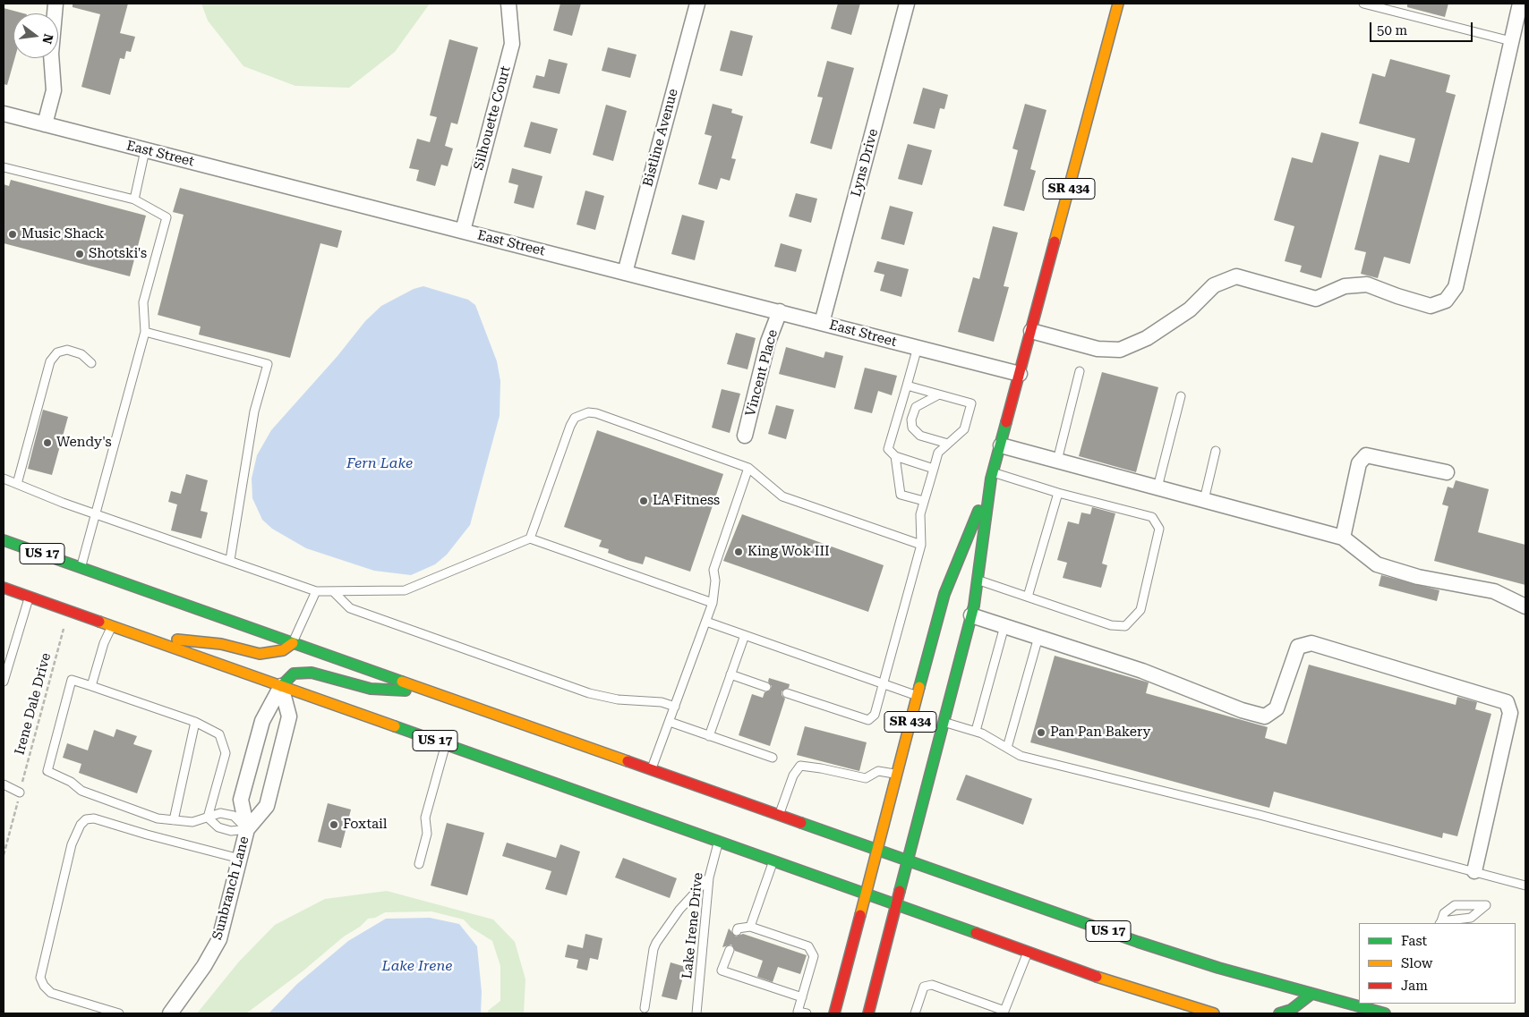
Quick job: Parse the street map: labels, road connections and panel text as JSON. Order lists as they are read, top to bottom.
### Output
{
  "streets": {
    "main road": ["SR 434", "US 17"],
    "street": [
      "Silhouette Court",
      "Bistline Avenue",
      "East Street",
      "Lyns Drive",
      "Vincent Place",
      "Sunbranch Lane"
    ],
    "lane": ["Lake Irene Drive"],
    "path": ["Irene Dale Drive"]
  },
  "crossings": [
    ["Silhouette Court", "East Street"],
    ["Bistline Avenue", "East Street"],
    ["East Street", "Lyns Drive"],
    ["East Street", "SR 434"],
    ["East Street", "Vincent Place"],
    ["SR 434", "US 17"],
    ["US 17", "Irene Dale Drive"],
    ["US 17", "Sunbranch Lane"],
    ["US 17", "Lake Irene Drive"]
  ],
  "water": ["Fern Lake", "Lake Irene"],
  "places": [
    "Music Shack",
    "Shotski's",
    "Wendy's",
    "LA Fitness",
    "King Wok III",
    "Pan Pan Bakery",
    "Foxtail"
  ],
  "legend": ["Fast", "Slow", "Jam"],
  "scale_bar": "50 m",
  "north": "right"
}
